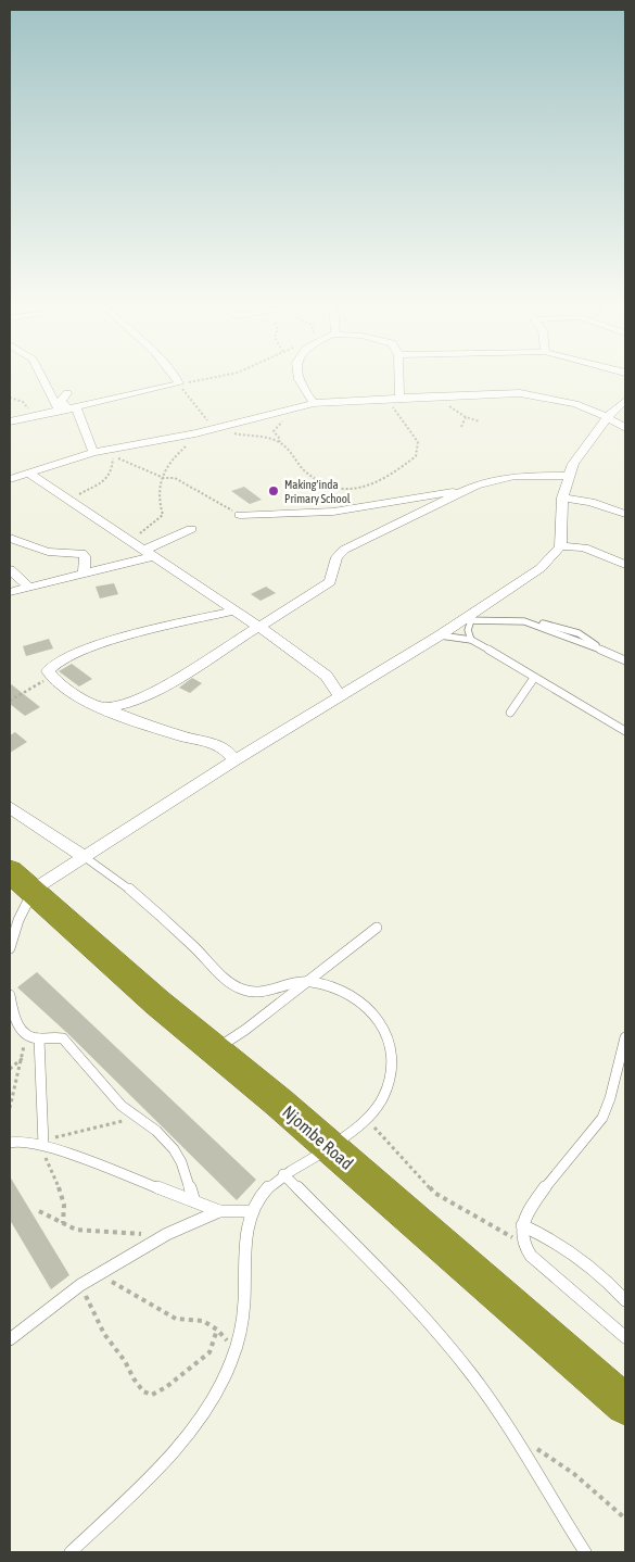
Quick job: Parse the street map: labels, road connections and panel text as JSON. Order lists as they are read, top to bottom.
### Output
{
  "streets": {
    "highway": ["Njombe Road"]
  },
  "places": ["Making'inda Primary School"]
}
